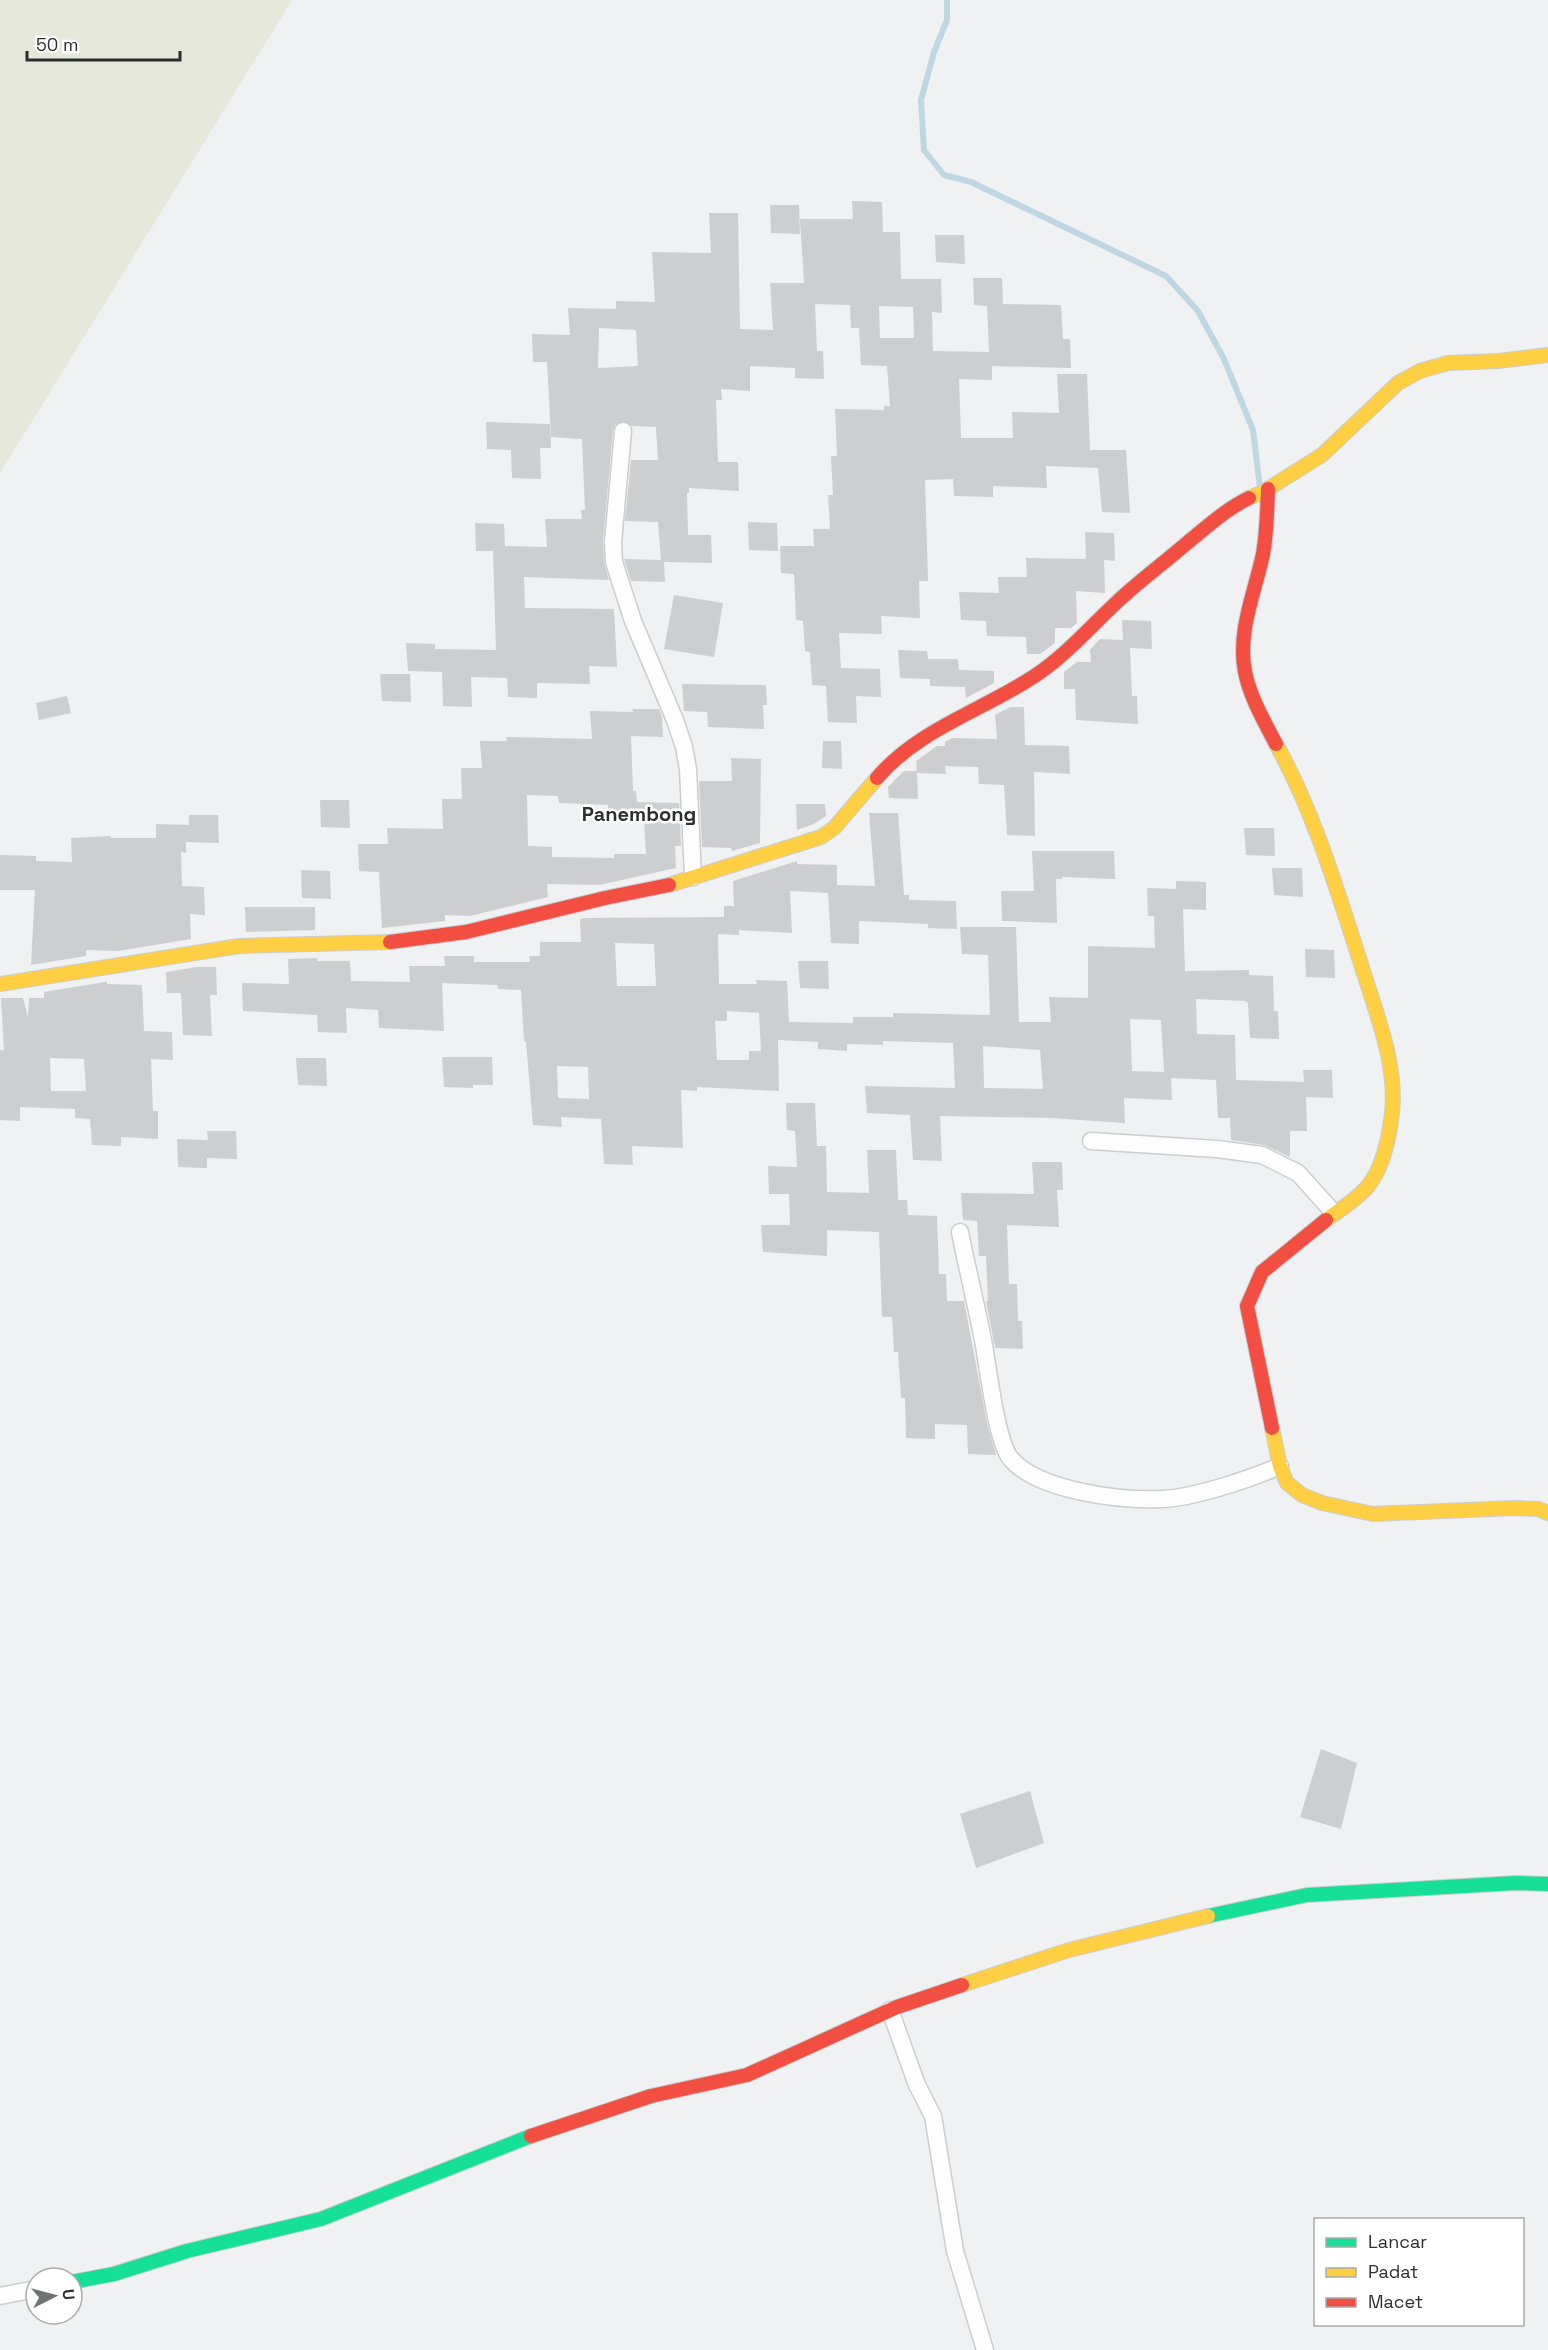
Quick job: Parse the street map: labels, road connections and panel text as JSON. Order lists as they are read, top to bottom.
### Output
{
  "districts": ["Panembong"],
  "legend": ["Lancar", "Padat", "Macet"],
  "scale_bar": "50 m",
  "north": "right"
}
